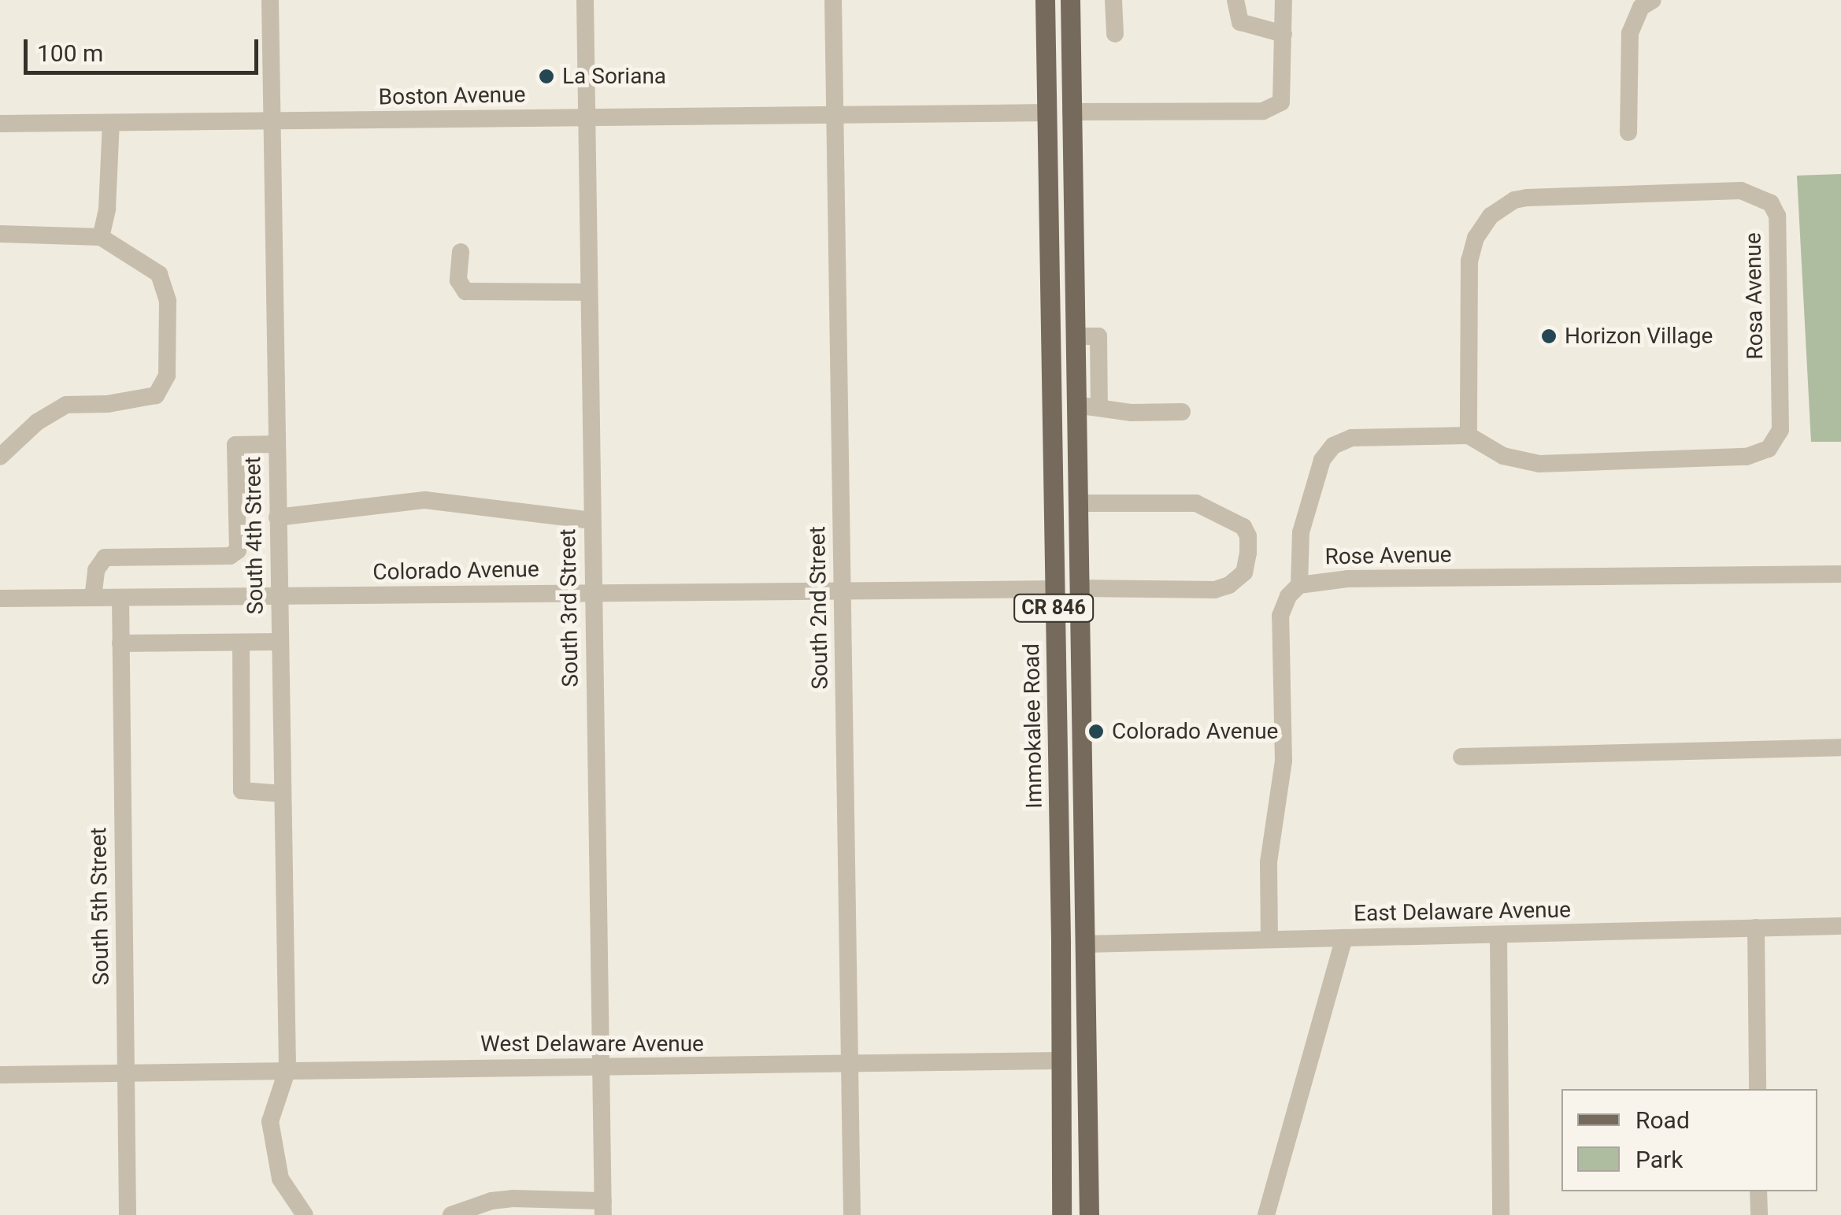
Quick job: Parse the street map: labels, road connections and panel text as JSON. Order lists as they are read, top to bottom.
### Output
{
  "streets": {
    "main road": ["CR 846", "Immokalee Road"],
    "street": [
      "Boston Avenue",
      "Rosa Avenue",
      "South 4th Street",
      "Rose Avenue",
      "Colorado Avenue",
      "South 3rd Street",
      "South 2nd Street",
      "South 5th Street",
      "East Delaware Avenue",
      "West Delaware Avenue"
    ]
  },
  "crossings": [
    ["Boston Avenue", "South 4th Street"],
    ["Boston Avenue", "South 3rd Street"],
    ["Boston Avenue", "South 2nd Street"],
    ["Boston Avenue", "Immokalee Road"],
    ["South 4th Street", "Colorado Avenue"],
    ["South 4th Street", "West Delaware Avenue"],
    ["Rose Avenue", "East Delaware Avenue"],
    ["Colorado Avenue", "South 3rd Street"],
    ["Colorado Avenue", "South 2nd Street"],
    ["Colorado Avenue", "Immokalee Road"],
    ["Colorado Avenue", "South 5th Street"],
    ["South 3rd Street", "West Delaware Avenue"],
    ["South 2nd Street", "West Delaware Avenue"],
    ["CR 846", "East Delaware Avenue"],
    ["Immokalee Road", "West Delaware Avenue"],
    ["South 5th Street", "West Delaware Avenue"]
  ],
  "places": ["La Soriana", "Horizon Village", "Colorado Avenue"],
  "legend": ["Road", "Park"],
  "scale_bar": "100 m"
}
